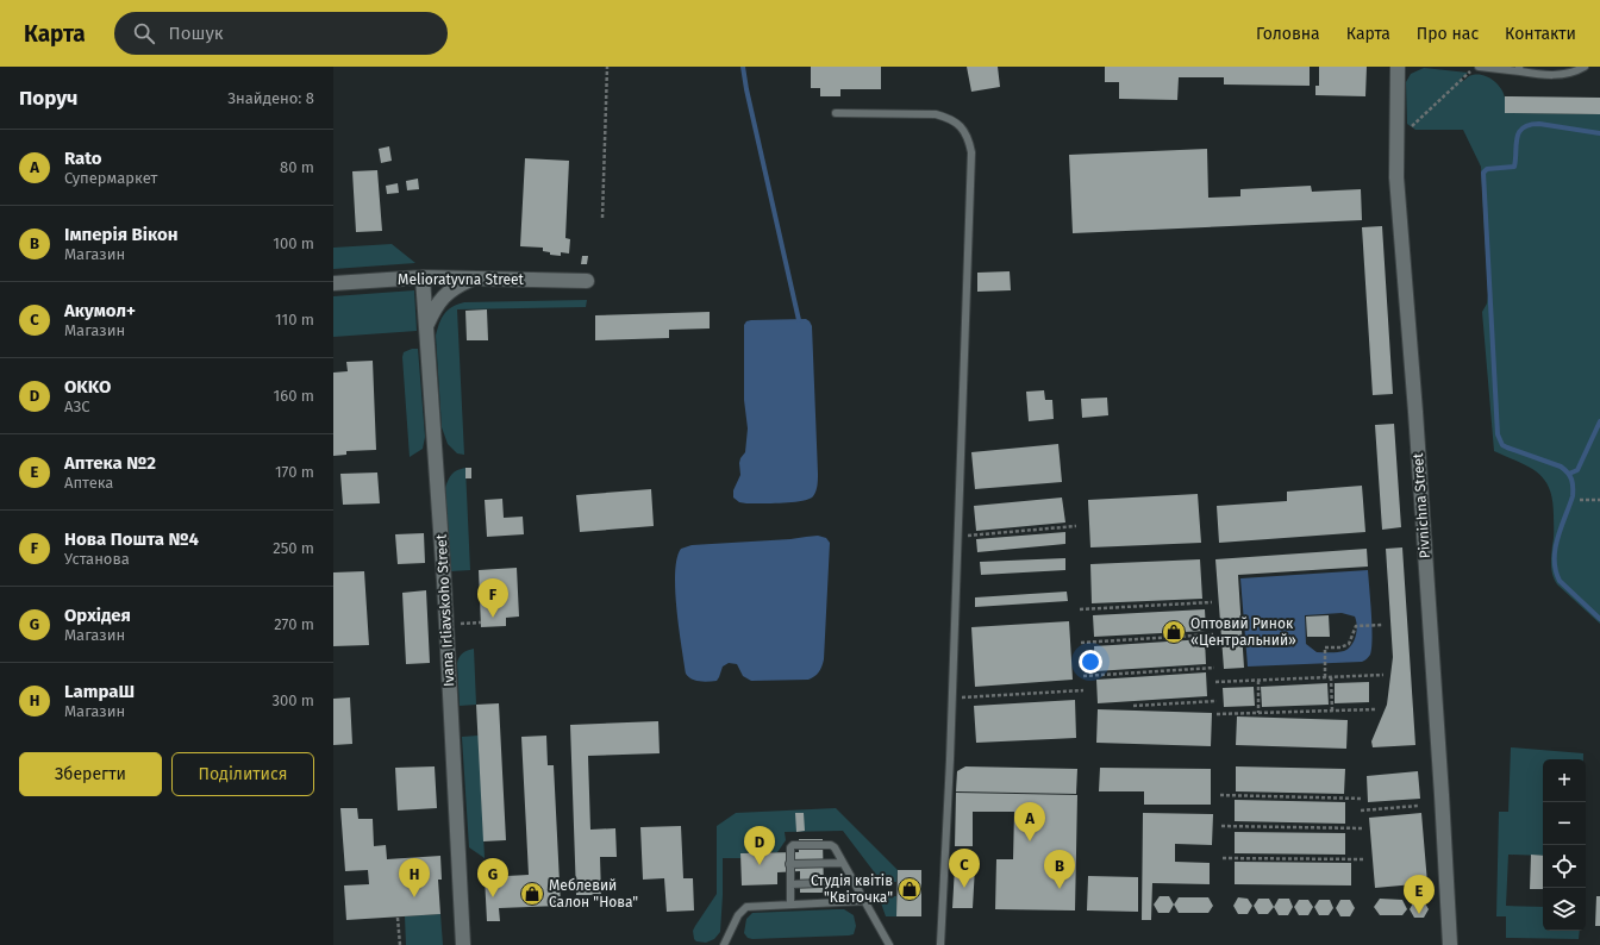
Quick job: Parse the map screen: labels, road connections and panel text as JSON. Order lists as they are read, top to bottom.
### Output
{
  "streets": {
    "street": ["Melioratyvna Street", "Pivnichna Street", "Ivana Irliavskoho Street"]
  },
  "crossings": [
    ["Melioratyvna Street", "Ivana Irliavskoho Street"]
  ],
  "places": {
    "shop": ["Оптовий Ринок «Центральний»", "Студія квітів \"Квіточка\"", "Меблевий Салон \"Нова\""]
  },
  "page": {
    "header": "Карта",
    "search": "Пошук",
    "nav": [
      "Головна",
      "Карта",
      "Про нас",
      "Контакти"
    ],
    "heading": ["Поруч", "Знайдено: 8"],
    "list": [
      {
        "mark": "A",
        "name": "Rato",
        "note": "Супермаркет",
        "value": "80 m"
      },
      {
        "mark": "B",
        "name": "Імперія Вікон",
        "note": "Магазин",
        "value": "100 m"
      },
      {
        "mark": "C",
        "name": "Акумол+",
        "note": "Магазин",
        "value": "110 m"
      },
      {
        "mark": "D",
        "name": "OKKO",
        "note": "АЗС",
        "value": "160 m"
      },
      {
        "mark": "E",
        "name": "Аптека №2",
        "note": "Аптека",
        "value": "170 m"
      },
      {
        "mark": "F",
        "name": "Нова Пошта №4",
        "note": "Установа",
        "value": "250 m"
      },
      {
        "mark": "G",
        "name": "Орхідея",
        "note": "Магазин",
        "value": "270 m"
      },
      {
        "mark": "H",
        "name": "LampaШ",
        "note": "Магазин",
        "value": "300 m"
      }
    ],
    "pins": [
      "F",
      "A",
      "D",
      "C",
      "B",
      "G",
      "H",
      "E"
    ],
    "buttons": ["Зберегти", "Поділитися"],
    "map_buttons": ["+", "−"]
  }
}
